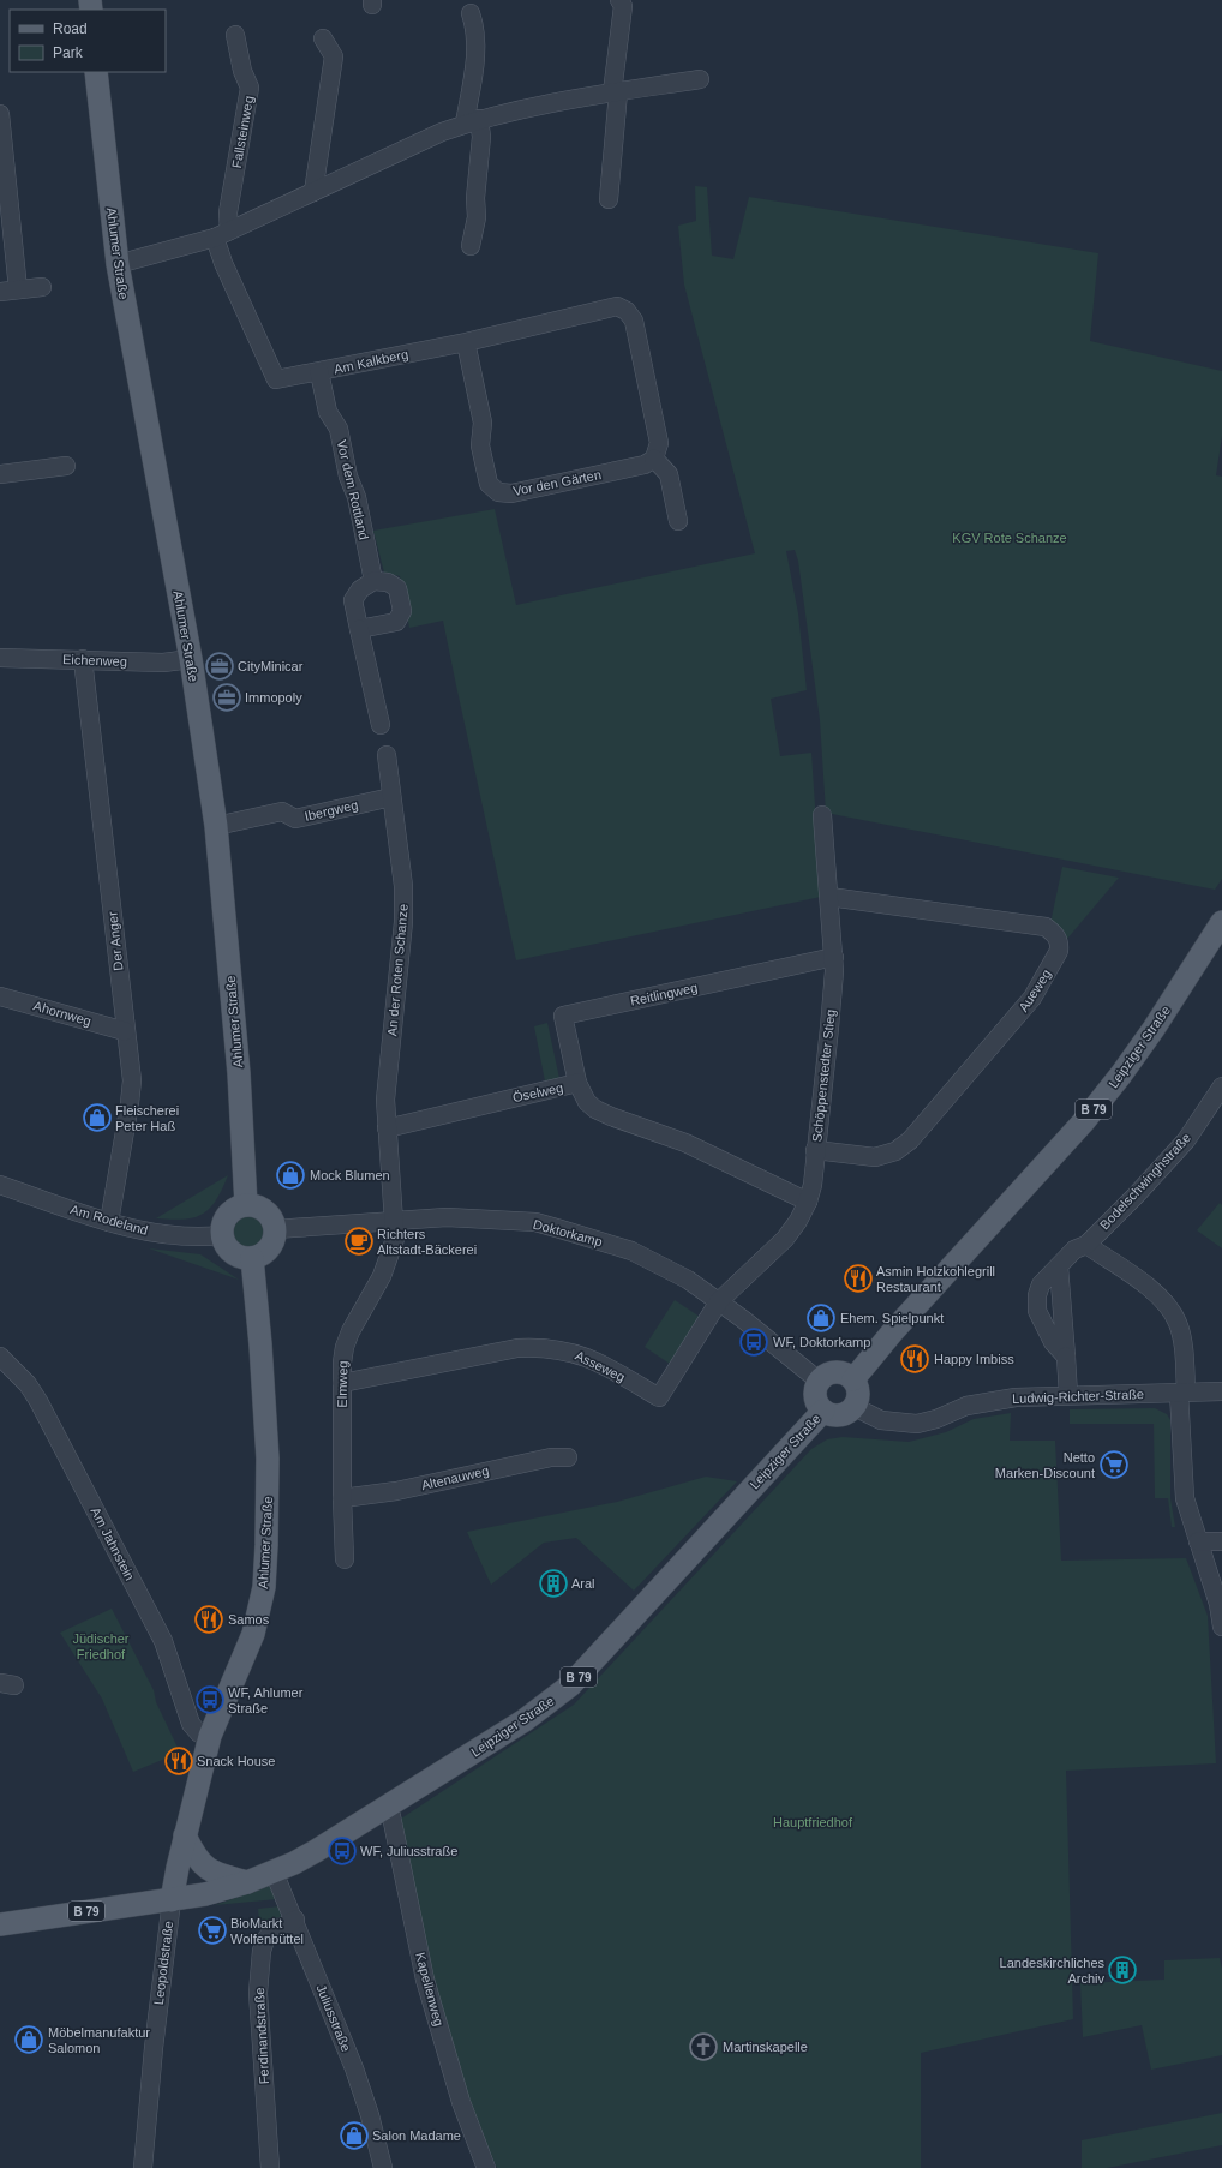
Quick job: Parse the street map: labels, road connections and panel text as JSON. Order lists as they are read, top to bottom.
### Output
{
  "streets": {
    "main road": ["Ahlumer Straße", "Leipziger Straße", "B 79"],
    "street": [
      "Fallsteinweg",
      "Am Kalkberg",
      "Vor den Gärten",
      "Vor dem Rottland",
      "Eichenweg",
      "Ibergweg",
      "Der Anger",
      "An der Roten Schanze",
      "Aueweg",
      "Reitlingweg",
      "Ahornweg",
      "Schöppenstedter Stieg",
      "Öselweg",
      "Bodelschwinghstraße",
      "Am Rodeland",
      "Doktorkamp",
      "Asseweg",
      "Elmweg",
      "Ludwig-Richter-Straße",
      "Altenauweg",
      "Am Jahnstein",
      "Leopoldstraße",
      "Kapellenweg",
      "Juliusstraße",
      "Ferdinandstraße"
    ]
  },
  "crossings": [
    ["Fallsteinweg", "Am Kalkberg"],
    ["Ahlumer Straße", "Eichenweg"],
    ["Ahlumer Straße", "Ibergweg"],
    ["Ahlumer Straße", "Leipziger Straße"],
    ["Ahlumer Straße", "B 79"],
    ["Ahlumer Straße", "Am Rodeland"],
    ["Ahlumer Straße", "Doktorkamp"],
    ["Ahlumer Straße", "Am Jahnstein"],
    ["Ahlumer Straße", "Leopoldstraße"],
    ["Am Kalkberg", "Vor den Gärten"],
    ["Am Kalkberg", "Vor dem Rottland"],
    ["Eichenweg", "Der Anger"],
    ["Ibergweg", "An der Roten Schanze"],
    ["Der Anger", "Ahornweg"],
    ["Der Anger", "Am Rodeland"],
    ["An der Roten Schanze", "Öselweg"],
    ["Aueweg", "Schöppenstedter Stieg"],
    ["Reitlingweg", "Schöppenstedter Stieg"],
    ["Reitlingweg", "Öselweg"],
    ["Leipziger Straße", "B 79"],
    ["Leipziger Straße", "Doktorkamp"],
    ["Leipziger Straße", "Ludwig-Richter-Straße"],
    ["Leipziger Straße", "Leopoldstraße"],
    ["Leipziger Straße", "Kapellenweg"],
    ["Leipziger Straße", "Juliusstraße"],
    ["Schöppenstedter Stieg", "Öselweg"],
    ["Schöppenstedter Stieg", "Doktorkamp"],
    ["Schöppenstedter Stieg", "Asseweg"],
    ["B 79", "Leopoldstraße"],
    ["Am Rodeland", "Doktorkamp"],
    ["Doktorkamp", "Asseweg"],
    ["Doktorkamp", "Elmweg"],
    ["Doktorkamp", "Ludwig-Richter-Straße"],
    ["Asseweg", "Elmweg"],
    ["Elmweg", "Altenauweg"],
    ["Juliusstraße", "Ferdinandstraße"]
  ],
  "parks": ["KGV Rote Schanze", "Jüdischer Friedhof", "Hauptfriedhof"],
  "places": {
    "office": ["CityMinicar", "Immopoly"],
    "shop": [
      "Fleischerei Peter Haß",
      "Mock Blumen",
      "Ehem. Spielpunkt",
      "Möbelmanufaktur Salomon",
      "Salon Madame"
    ],
    "cafe": ["Richters Altstadt-Bäckerei"],
    "restaurant": [
      "Asmin Holzkohlegrill Restaurant",
      "Happy Imbiss",
      "Samos",
      "Snack House"
    ],
    "bus stop": ["WF, Doktorkamp", "WF, Ahlumer Straße", "WF, Juliusstraße"],
    "supermarket": ["Netto Marken-Discount", "BioMarkt Wolfenbüttel"],
    "building": ["Aral", "Landeskirchliches Archiv"],
    "church": ["Martinskapelle"]
  },
  "legend": ["Road", "Park"]
}
